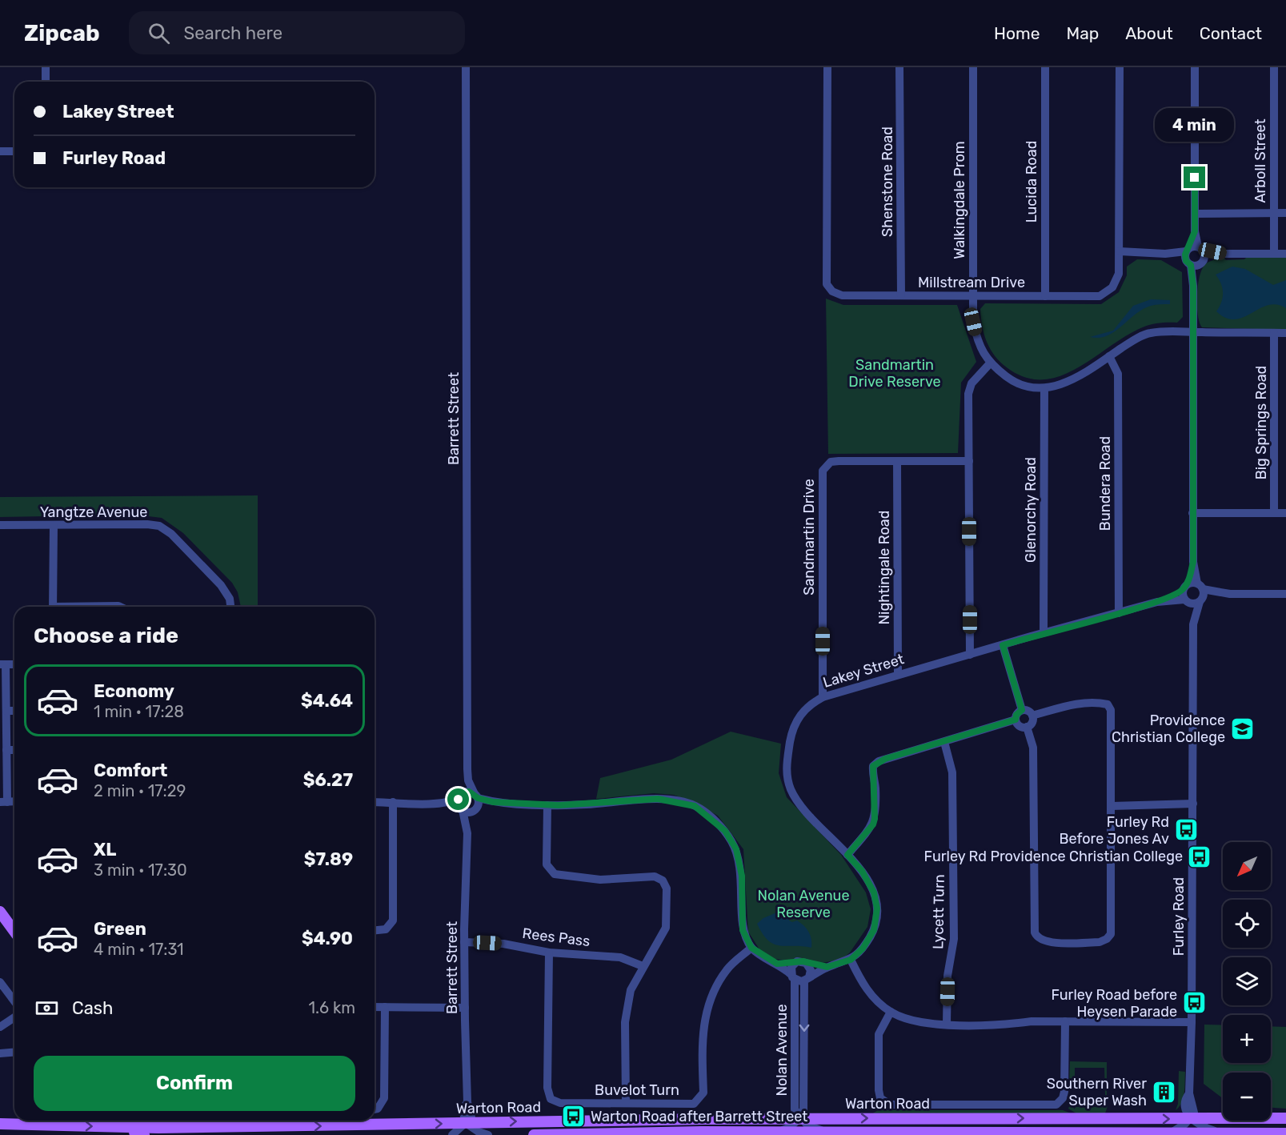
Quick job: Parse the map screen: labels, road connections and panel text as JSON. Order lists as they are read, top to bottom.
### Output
{
  "streets": {
    "main road": ["Warton Road"],
    "street": [
      "Arboll Street",
      "Shenstone Road",
      "Lucida Road",
      "Walkingdale Prom",
      "Millstream Drive",
      "Barrett Street",
      "Big Springs Road",
      "Bundera Road",
      "Glenorchy Road",
      "Yangtze Avenue",
      "Sandmartin Drive",
      "Nightingale Road",
      "Lakey Street",
      "Lycett Turn",
      "Furley Road",
      "Rees Pass",
      "Nolan Avenue",
      "Buvelot Turn"
    ]
  },
  "crossings": [
    ["Shenstone Road", "Millstream Drive"],
    ["Lucida Road", "Millstream Drive"],
    ["Walkingdale Prom", "Millstream Drive"],
    ["Walkingdale Prom", "Big Springs Road"],
    ["Walkingdale Prom", "Bundera Road"],
    ["Walkingdale Prom", "Glenorchy Road"],
    ["Barrett Street", "Rees Pass"],
    ["Barrett Street", "Warton Road"],
    ["Bundera Road", "Lakey Street"],
    ["Glenorchy Road", "Lakey Street"],
    ["Sandmartin Drive", "Nightingale Road"],
    ["Sandmartin Drive", "Lakey Street"],
    ["Nightingale Road", "Lakey Street"],
    ["Lakey Street", "Furley Road"],
    ["Furley Road", "Warton Road"],
    ["Rees Pass", "Buvelot Turn"],
    ["Nolan Avenue", "Warton Road"]
  ],
  "parks": ["Sandmartin Drive Reserve", "Nolan Avenue Reserve"],
  "places": {
    "school or university": ["Providence Christian College"],
    "bus stop": [
      "Furley Rd Before Jones Av",
      "Furley Rd Providence Christian College",
      "Furley Road before Heysen Parade",
      "Warton Road after Barrett Street"
    ],
    "building": ["Southern River Super Wash"]
  },
  "north": "bottom left",
  "page": {
    "header": "Zipcab",
    "search": "Search here",
    "nav": [
      "Home",
      "Map",
      "About",
      "Contact"
    ],
    "banner": ["Lakey Street", "Furley Road"],
    "bubble": "4 min",
    "heading": "Choose a ride",
    "list": [
      {
        "name": "Economy",
        "note": "1 min · 17:28",
        "value": "$4.64"
      },
      {
        "name": "Comfort",
        "note": "2 min · 17:29",
        "value": "$6.27"
      },
      {
        "name": "XL",
        "note": "3 min · 17:30",
        "value": "$7.89"
      },
      {
        "name": "Green",
        "note": "4 min · 17:31",
        "value": "$4.90"
      }
    ],
    "map_buttons": ["+", "−"],
    "pay": ["Cash", "1.6 km"],
    "buttons": "Confirm"
  }
}
